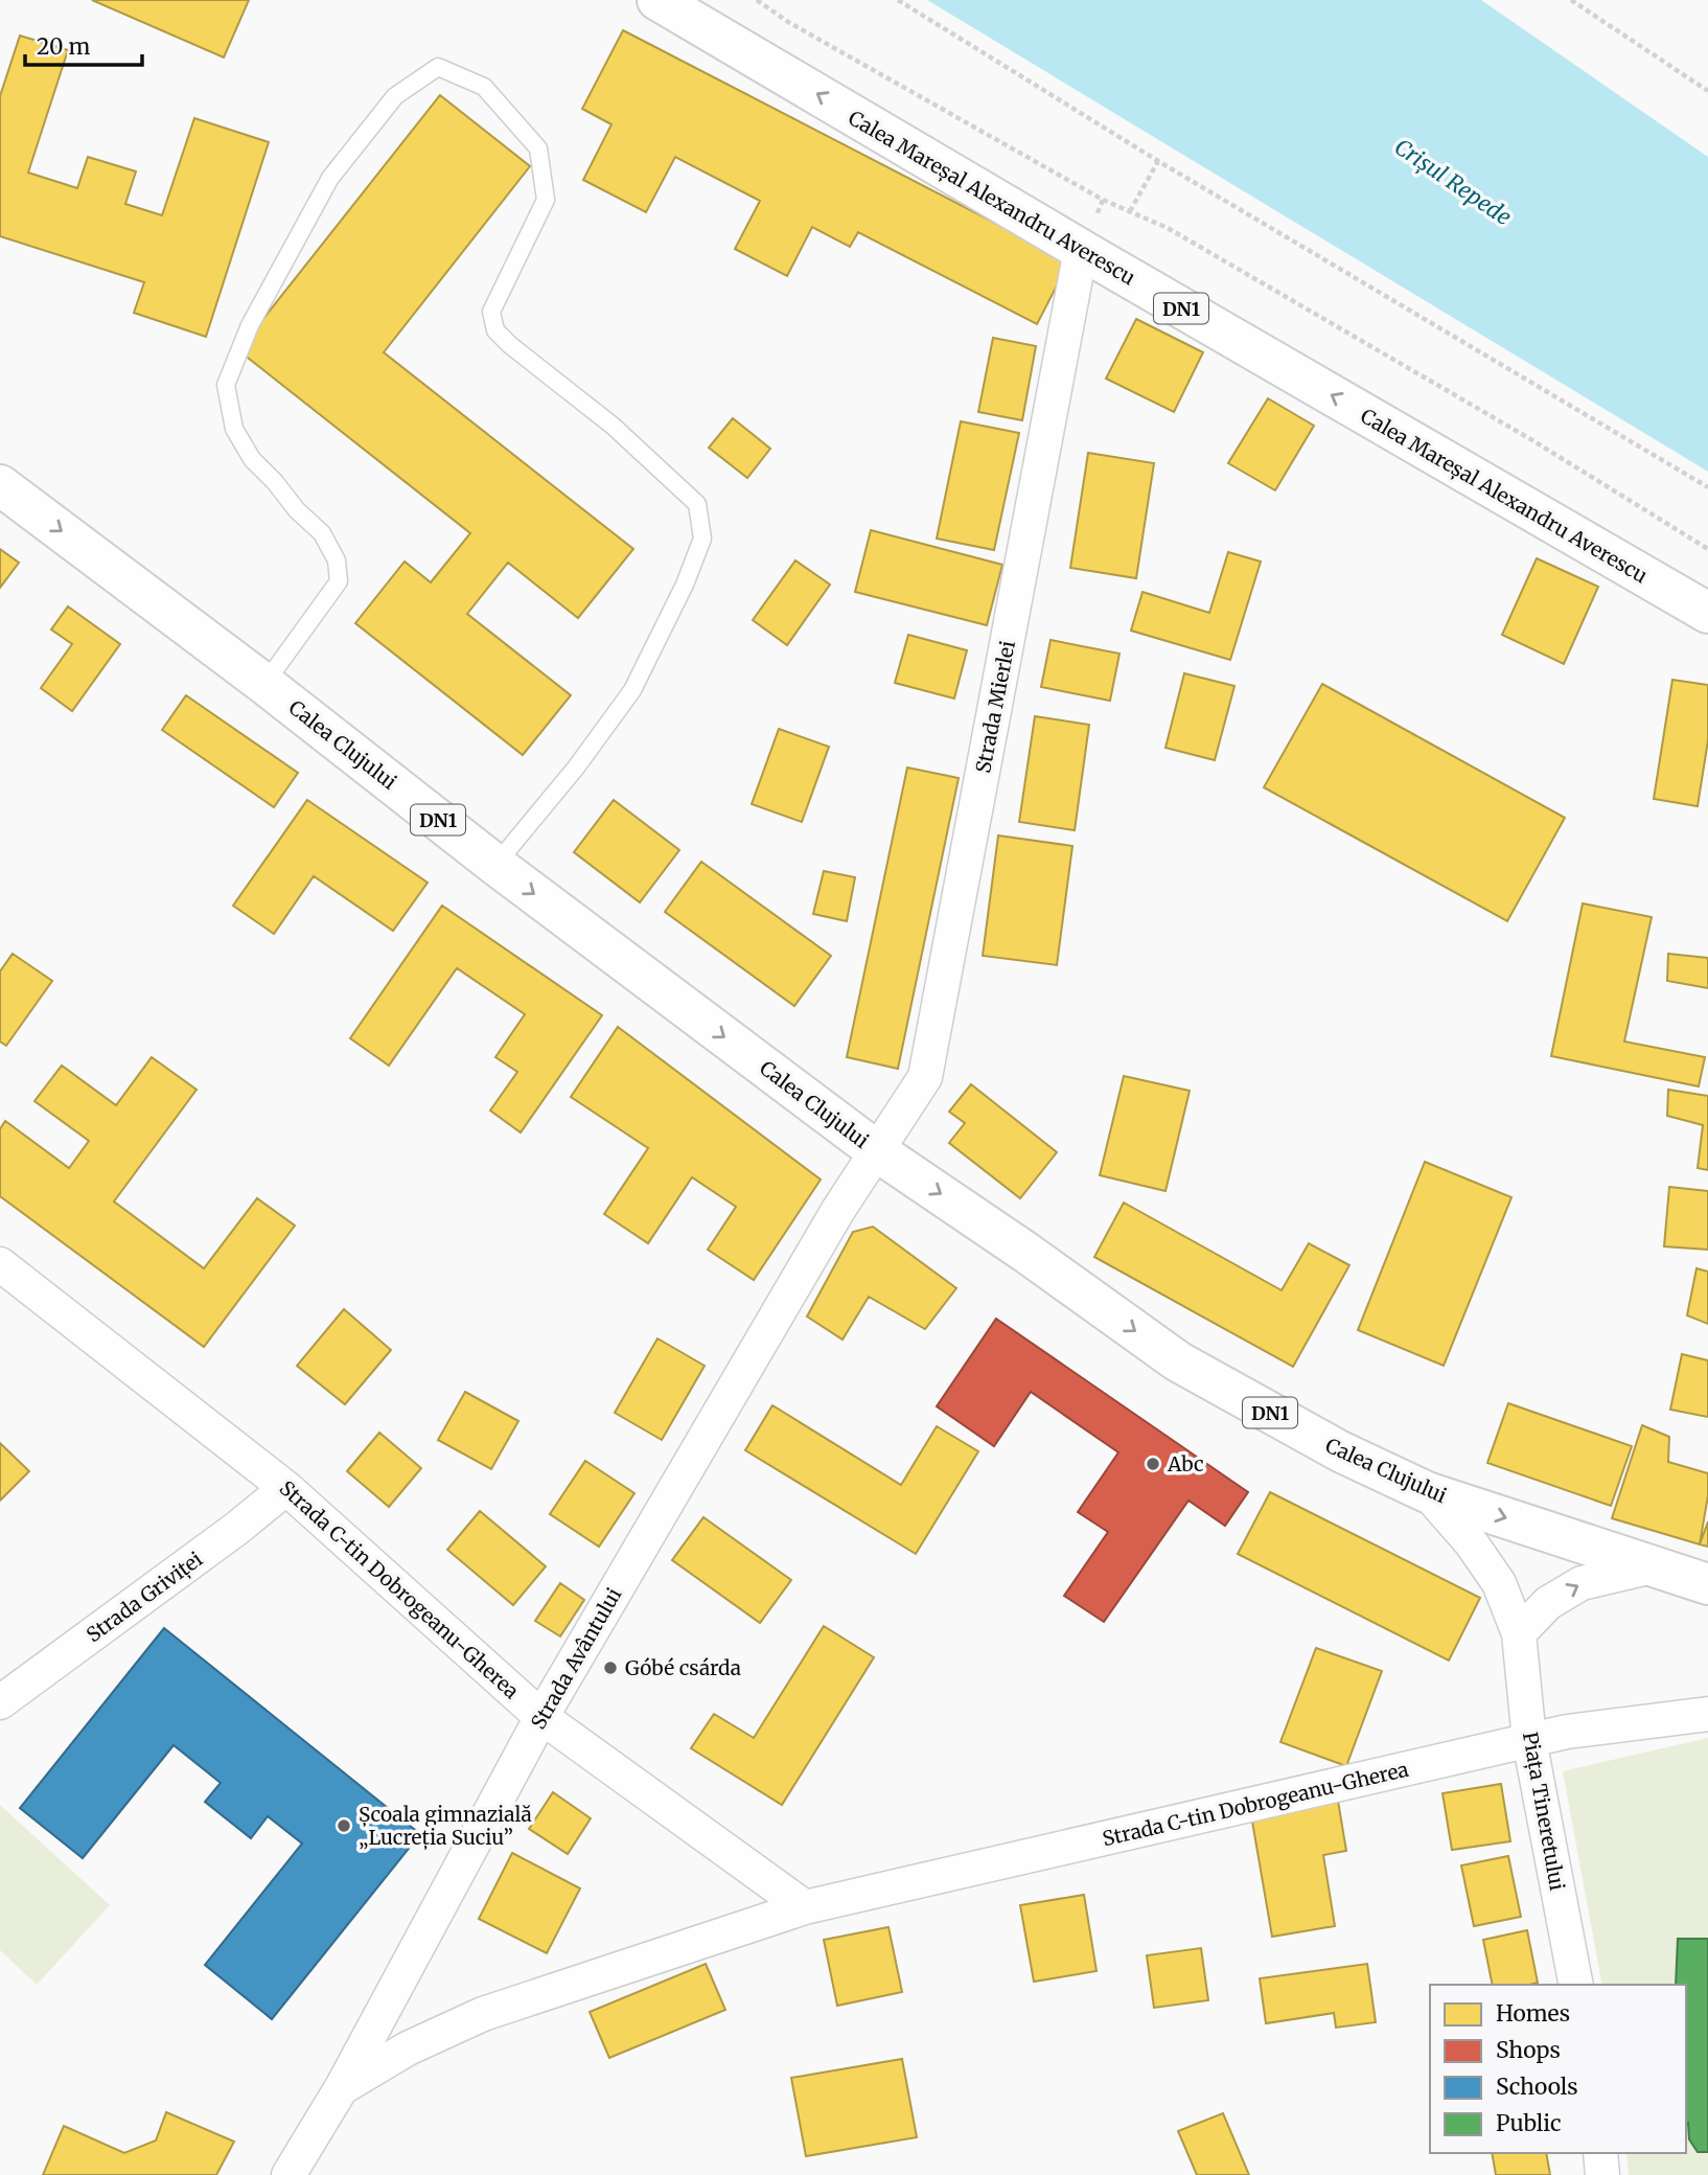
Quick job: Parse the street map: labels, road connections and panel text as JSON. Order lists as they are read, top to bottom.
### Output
{
  "streets": {
    "main road": ["Calea Mareșal Alexandru Averescu", "DN1", "Calea Clujului"],
    "street": [
      "Strada Mierlei",
      "Strada C-tin Dobrogeanu-Gherea",
      "Strada Griviței",
      "Strada Avântului",
      "Piața Tineretului"
    ]
  },
  "crossings": [
    ["Calea Mareșal Alexandru Averescu", "Strada Mierlei"],
    ["Strada Mierlei", "Calea Clujului"],
    ["Strada Mierlei", "Strada Avântului"],
    ["Calea Clujului", "Strada Avântului"],
    ["Calea Clujului", "Piața Tineretului"],
    ["Strada C-tin Dobrogeanu-Gherea", "Strada Griviței"],
    ["Strada C-tin Dobrogeanu-Gherea", "Strada Avântului"],
    ["Strada C-tin Dobrogeanu-Gherea", "Piața Tineretului"]
  ],
  "one_way": ["Calea Mareșal Alexandru Averescu", "Calea Clujului"],
  "water": ["Crișul Repede"],
  "places": ["Abc", "Góbé csárda", "Școala gimnazială „Lucreția Suciu”"],
  "legend": [
    "Homes",
    "Shops",
    "Schools",
    "Public"
  ],
  "scale_bar": "20 m"
}
